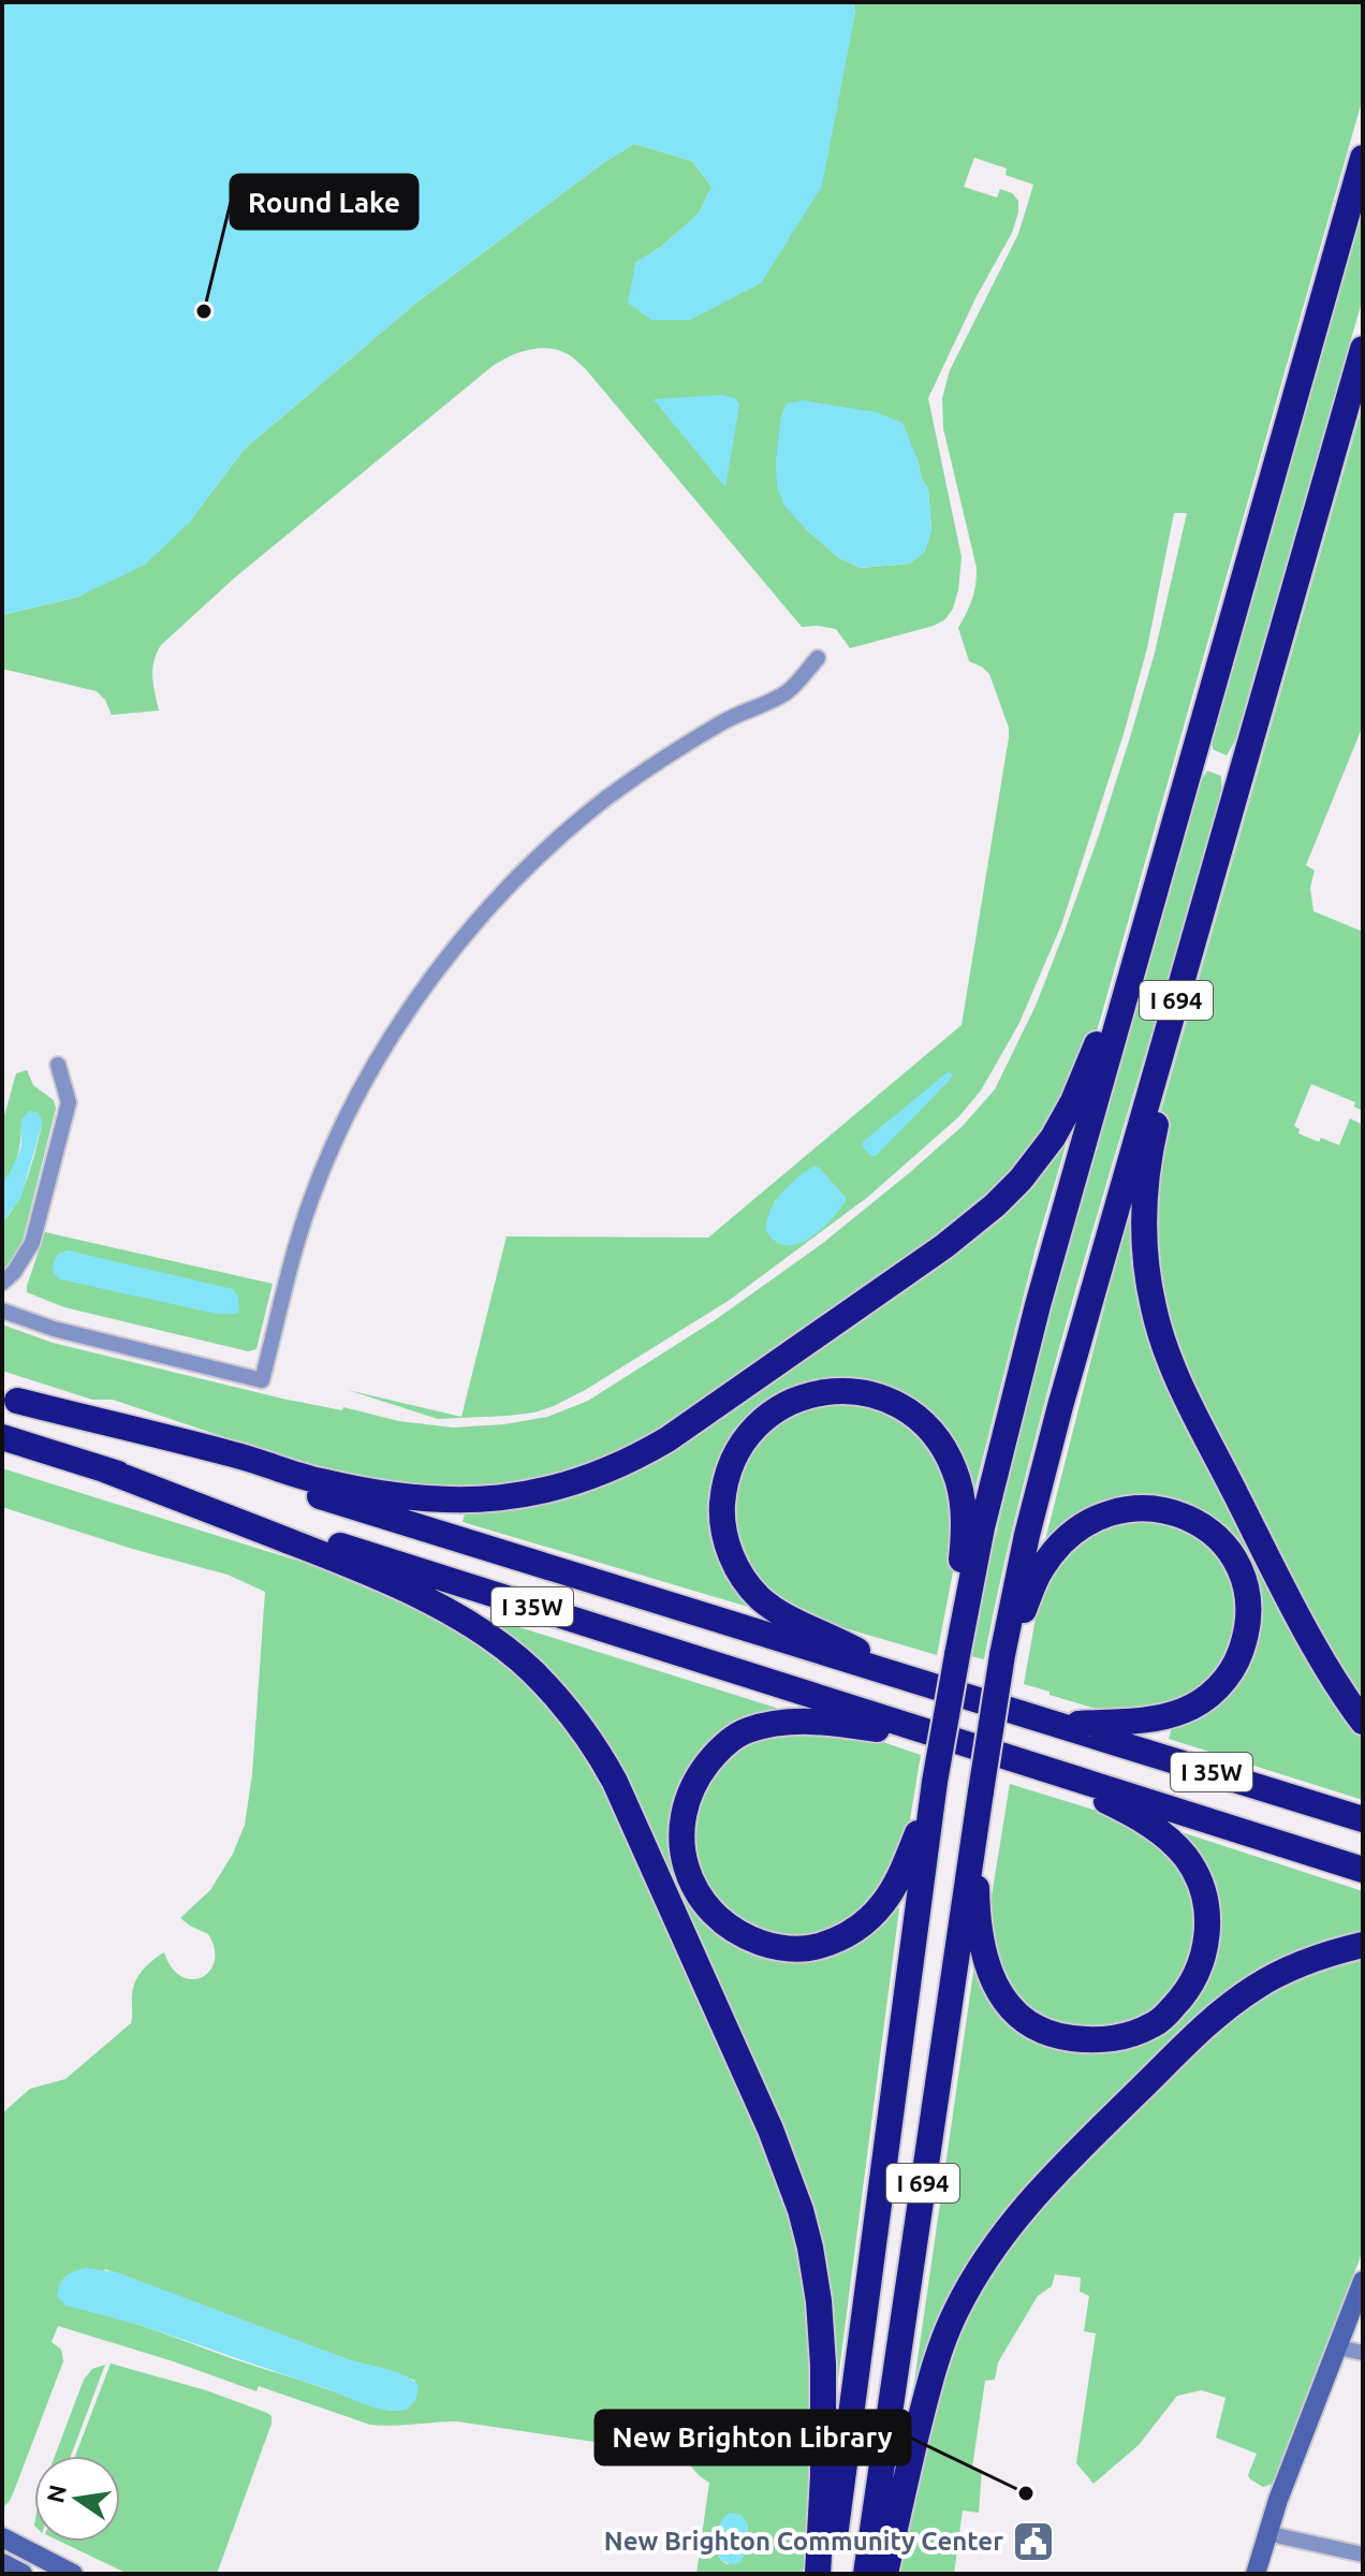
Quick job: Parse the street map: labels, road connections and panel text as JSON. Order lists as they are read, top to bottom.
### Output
{
  "streets": {
    "highway": ["I 694", "I 35W"]
  },
  "places": {
    "other": ["Round Lake", "New Brighton Library"],
    "public building": ["New Brighton Community Center"]
  },
  "north": "left"
}
